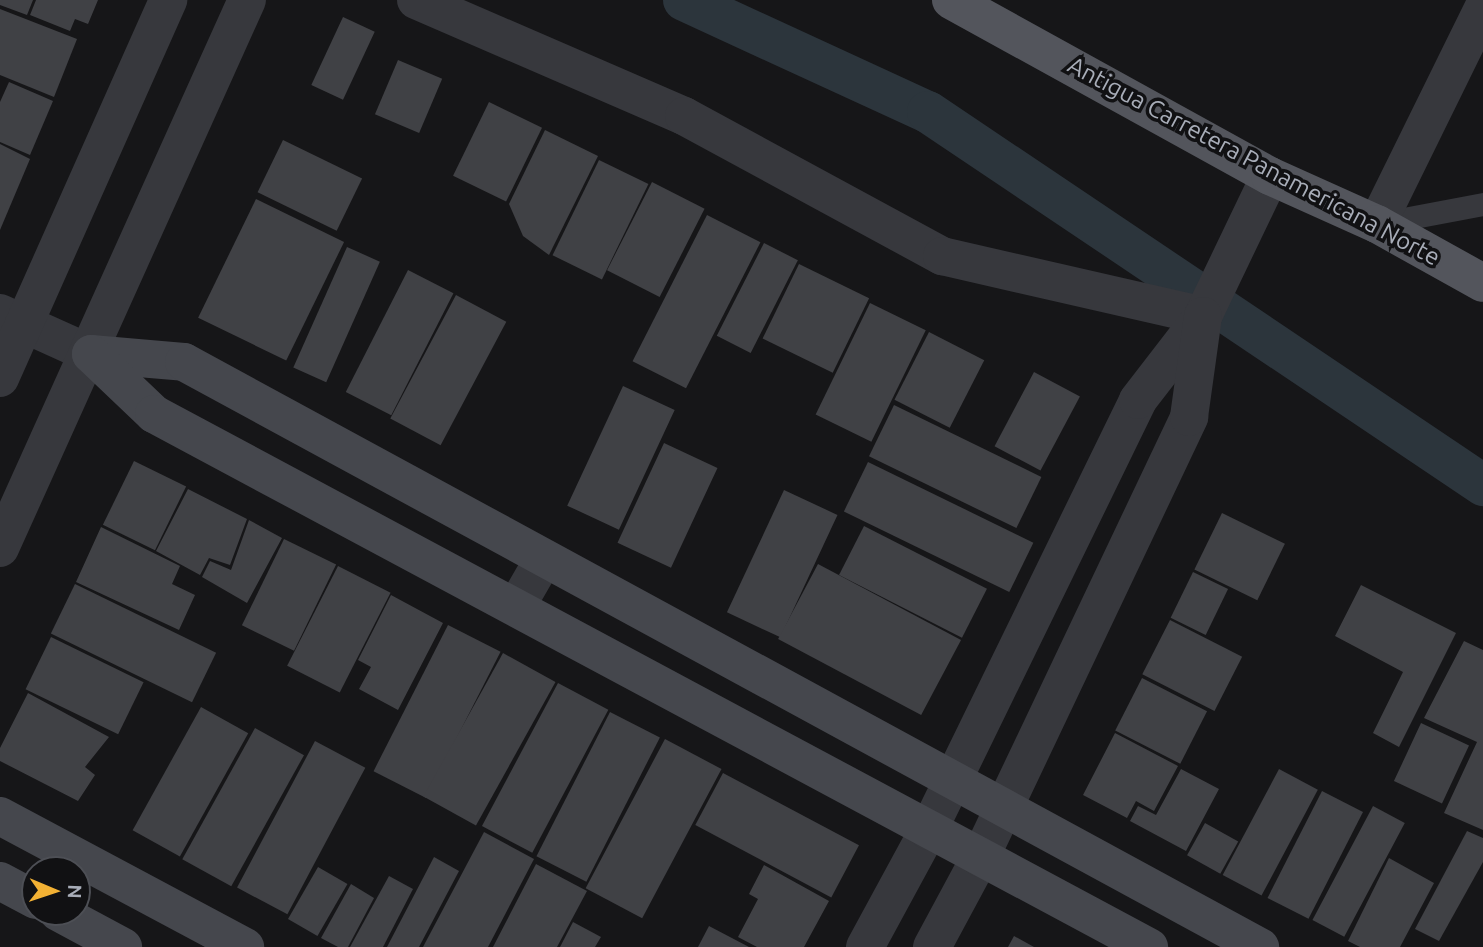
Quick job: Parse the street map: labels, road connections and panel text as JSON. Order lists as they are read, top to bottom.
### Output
{
  "streets": {
    "main road": ["Antigua Carretera Panamericana Norte"]
  },
  "north": "right"
}
